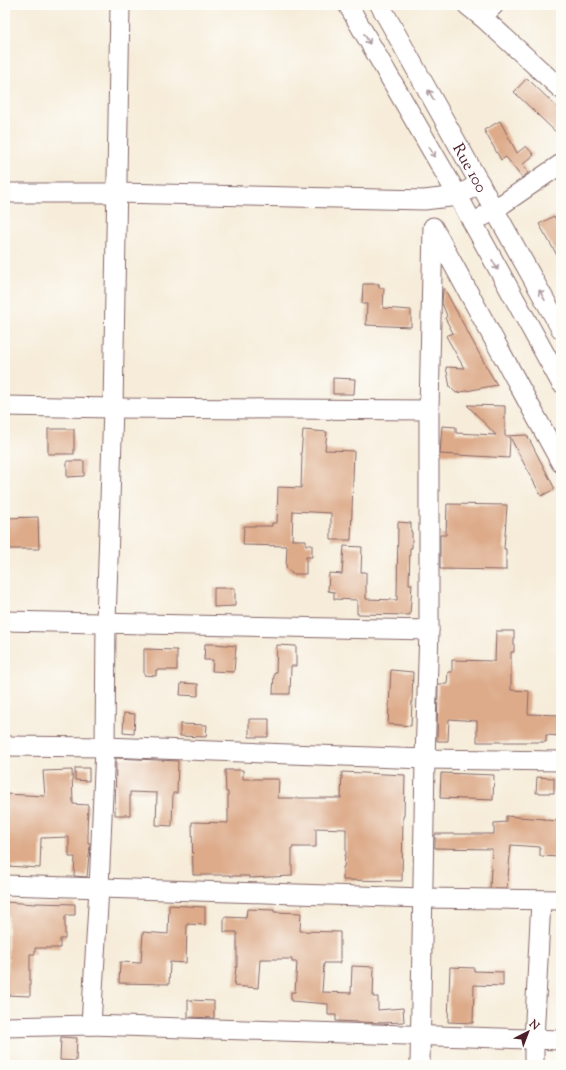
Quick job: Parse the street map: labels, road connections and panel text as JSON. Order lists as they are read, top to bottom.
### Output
{
  "streets": {
    "street": ["Rue 100"]
  },
  "north": "top right"
}
